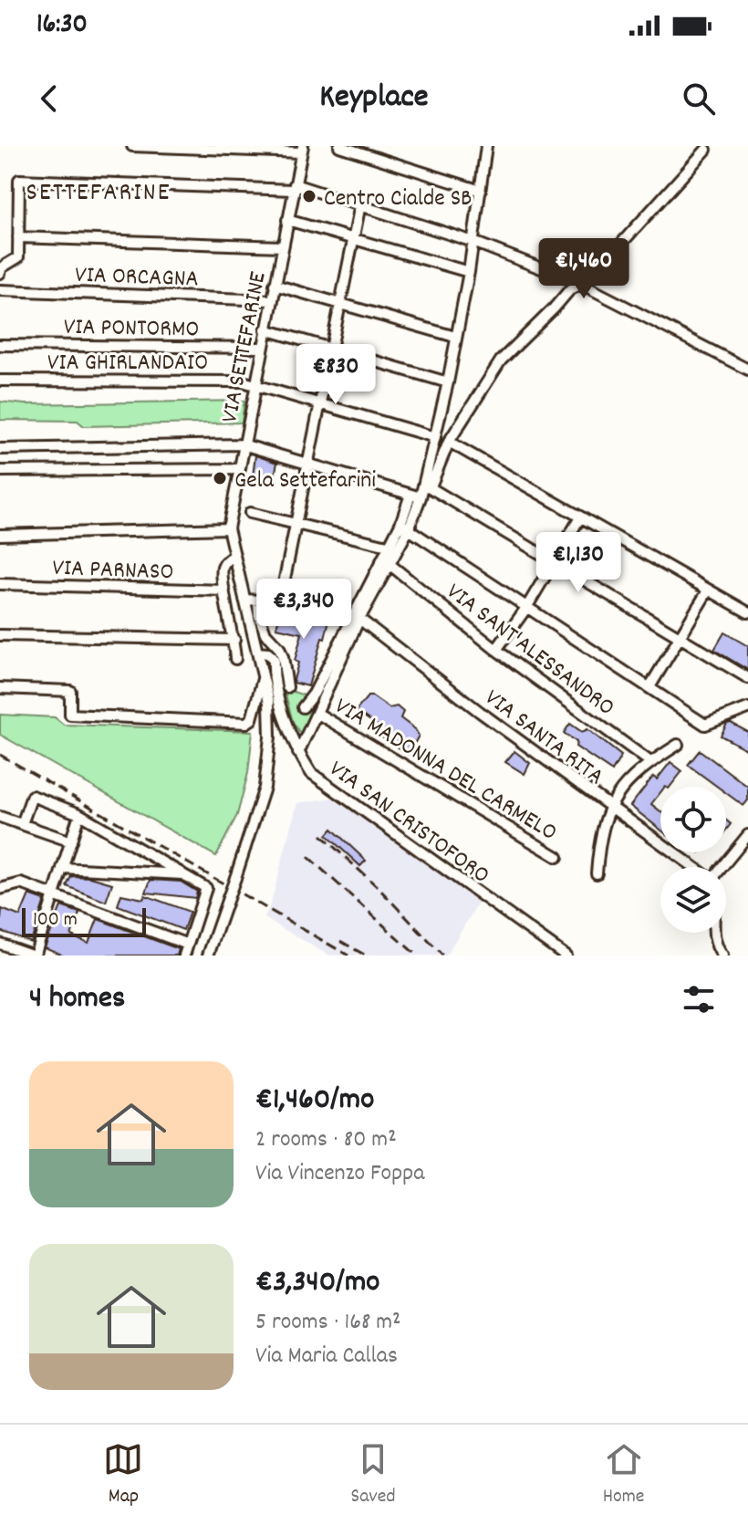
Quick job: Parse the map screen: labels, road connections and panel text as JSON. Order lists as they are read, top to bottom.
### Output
{
  "streets": {
    "street": [
      "VIA ORCAGNA",
      "VIA PONTORMO",
      "VIA SETTEFARINE",
      "VIA GHIRLANDAIO",
      "VIA PARNASO",
      "VIA SANT'ALESSANDRO",
      "VIA SANTA RITA",
      "VIA MADONNA DEL CARMELO",
      "VIA SAN CRISTOFORO"
    ]
  },
  "crossings": [
    ["VIA ORCAGNA", "VIA SETTEFARINE"],
    ["VIA PONTORMO", "VIA SETTEFARINE"],
    ["VIA SETTEFARINE", "VIA GHIRLANDAIO"],
    ["VIA SETTEFARINE", "VIA SAN CRISTOFORO"]
  ],
  "districts": ["SETTEFARINE"],
  "places": ["Centro Cialde SB", "Gela Settefarini"],
  "scale_bar": "100 m",
  "page": {
    "status": "16:30",
    "header": "Keyplace",
    "price": [
      "€1,460",
      "€830",
      "€1,130",
      "€3,340"
    ],
    "scale": "100 m",
    "heading": "4 homes",
    "list": [
      {
        "name": "€1,460/mo",
        "note": "2 rooms · 80 m² · Via Vincenzo Foppa"
      },
      {
        "name": "€3,340/mo",
        "note": "5 rooms · 168 m² · Via Maria Callas"
      }
    ],
    "tabs": ["Map", "Saved", "Home"]
  }
}
